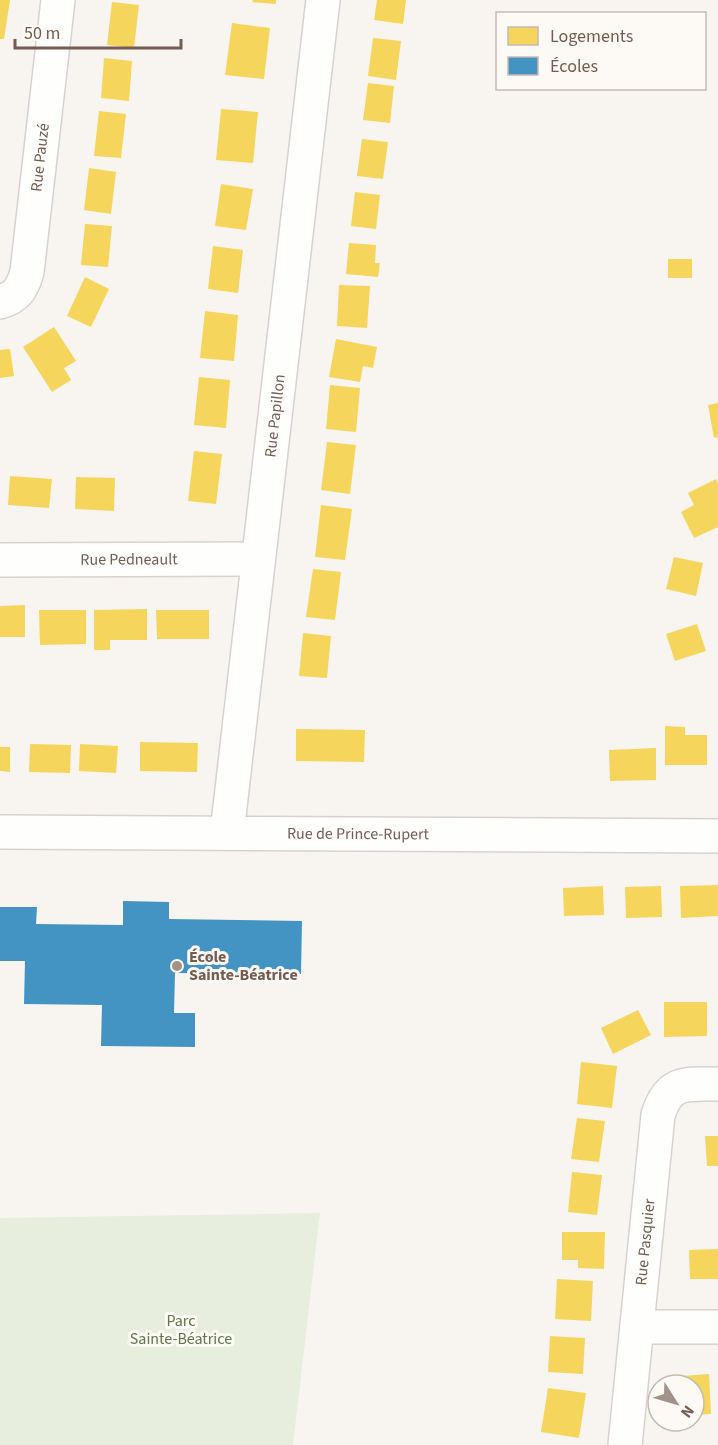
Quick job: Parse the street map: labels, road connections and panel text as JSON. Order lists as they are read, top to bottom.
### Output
{
  "streets": {
    "street": [
      "Rue Pauzé",
      "Rue Papillon",
      "Rue Pedneault",
      "Rue de Prince-Rupert",
      "Rue Pasquier"
    ]
  },
  "crossings": [
    ["Rue Papillon", "Rue Pedneault"],
    ["Rue Papillon", "Rue de Prince-Rupert"]
  ],
  "parks": ["Parc Sainte-Béatrice"],
  "places": ["École Sainte-Béatrice"],
  "legend": ["Logements", "Écoles"],
  "scale_bar": "50 m",
  "north": "bottom right"
}
